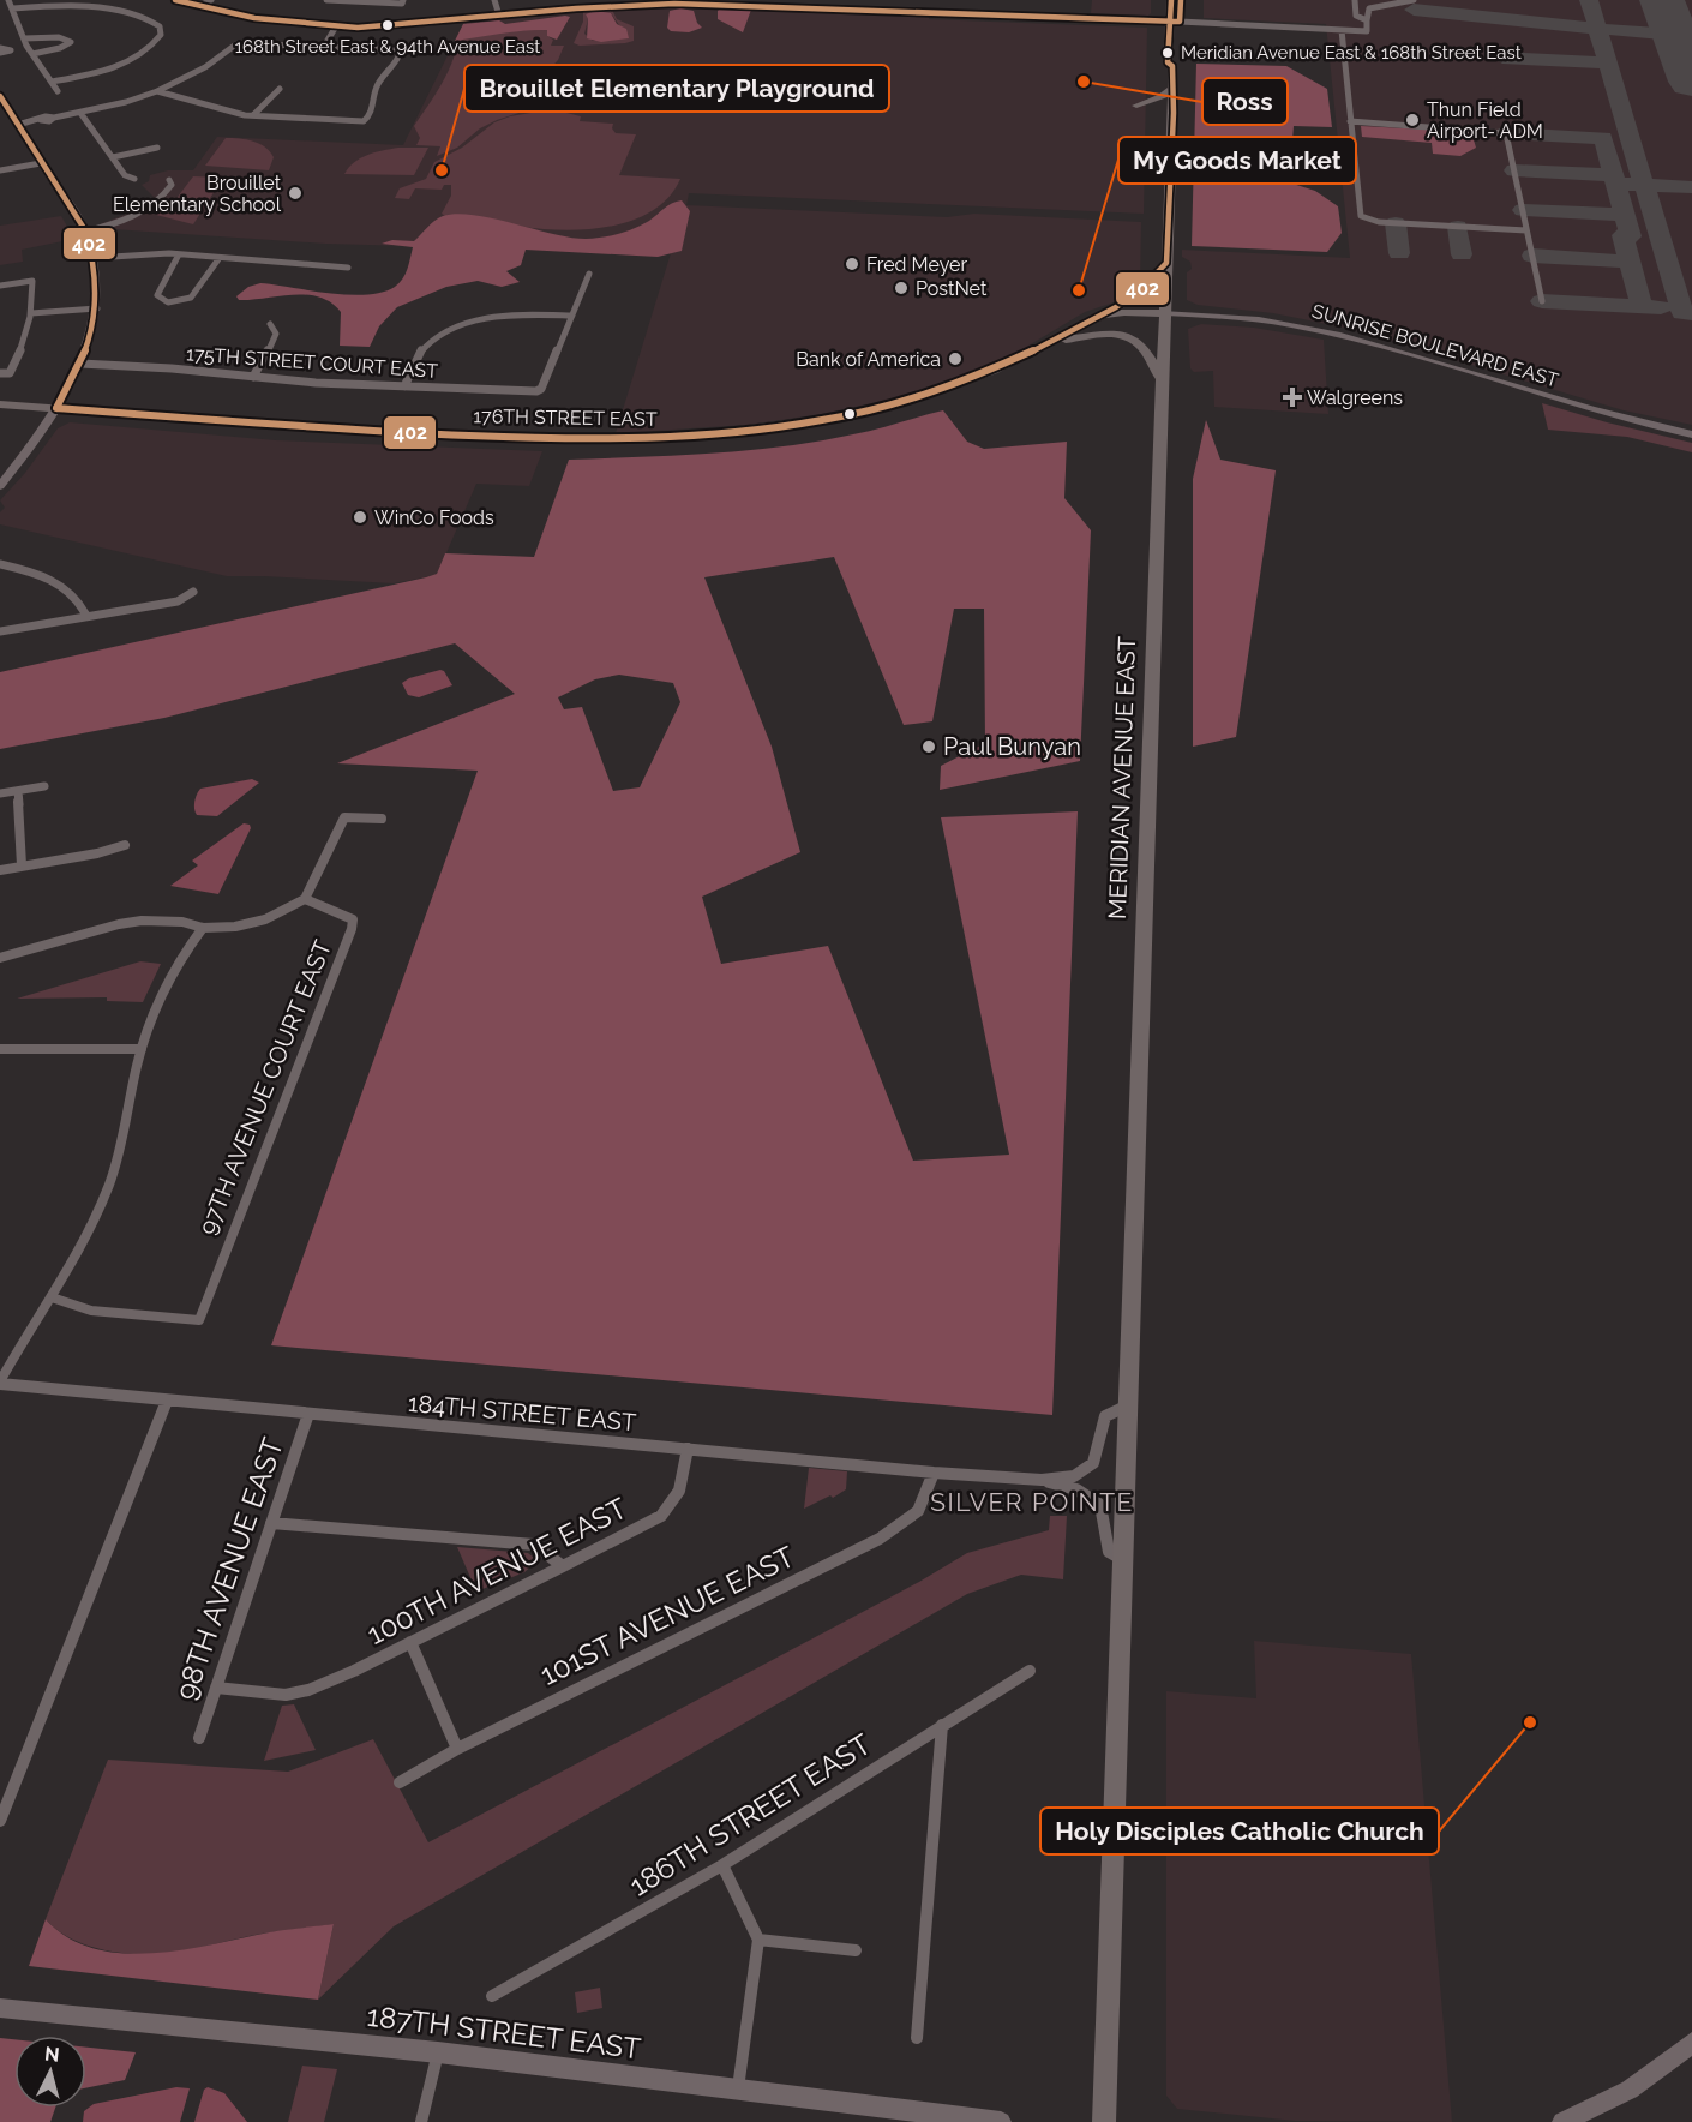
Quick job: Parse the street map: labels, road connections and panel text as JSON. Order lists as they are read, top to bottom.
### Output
{
  "streets": {
    "main road": ["176TH STREET EAST", "MERIDIAN AVENUE EAST"],
    "street": [
      "SUNRISE BOULEVARD EAST",
      "175TH STREET COURT EAST",
      "97TH AVENUE COURT EAST",
      "184TH STREET EAST",
      "98TH AVENUE EAST",
      "100TH AVENUE EAST",
      "101ST AVENUE EAST",
      "186TH STREET EAST",
      "187TH STREET EAST"
    ]
  },
  "crossings": [
    ["SUNRISE BOULEVARD EAST", "176TH STREET EAST"],
    ["SUNRISE BOULEVARD EAST", "MERIDIAN AVENUE EAST"],
    ["176TH STREET EAST", "MERIDIAN AVENUE EAST"],
    ["MERIDIAN AVENUE EAST", "184TH STREET EAST"],
    ["184TH STREET EAST", "98TH AVENUE EAST"],
    ["184TH STREET EAST", "100TH AVENUE EAST"],
    ["184TH STREET EAST", "101ST AVENUE EAST"],
    ["98TH AVENUE EAST", "100TH AVENUE EAST"]
  ],
  "districts": ["SILVER POINTE"],
  "places": {
    "other": [
      "168th Street East & 94th Avenue East",
      "Meridian Avenue East & 168th Street East",
      "Ross",
      "Thun Field Airport- ADM",
      "Brouillet Elementary Playground",
      "Brouillet Elementary School",
      "Fred Meyer",
      "PostNet",
      "My Goods Market",
      "Bank of America",
      "WinCo Foods",
      "Paul Bunyan",
      "Holy Disciples Catholic Church"
    ],
    "health": ["Walgreens"]
  },
  "lines": ["transit line 402"],
  "north": "top"
}
